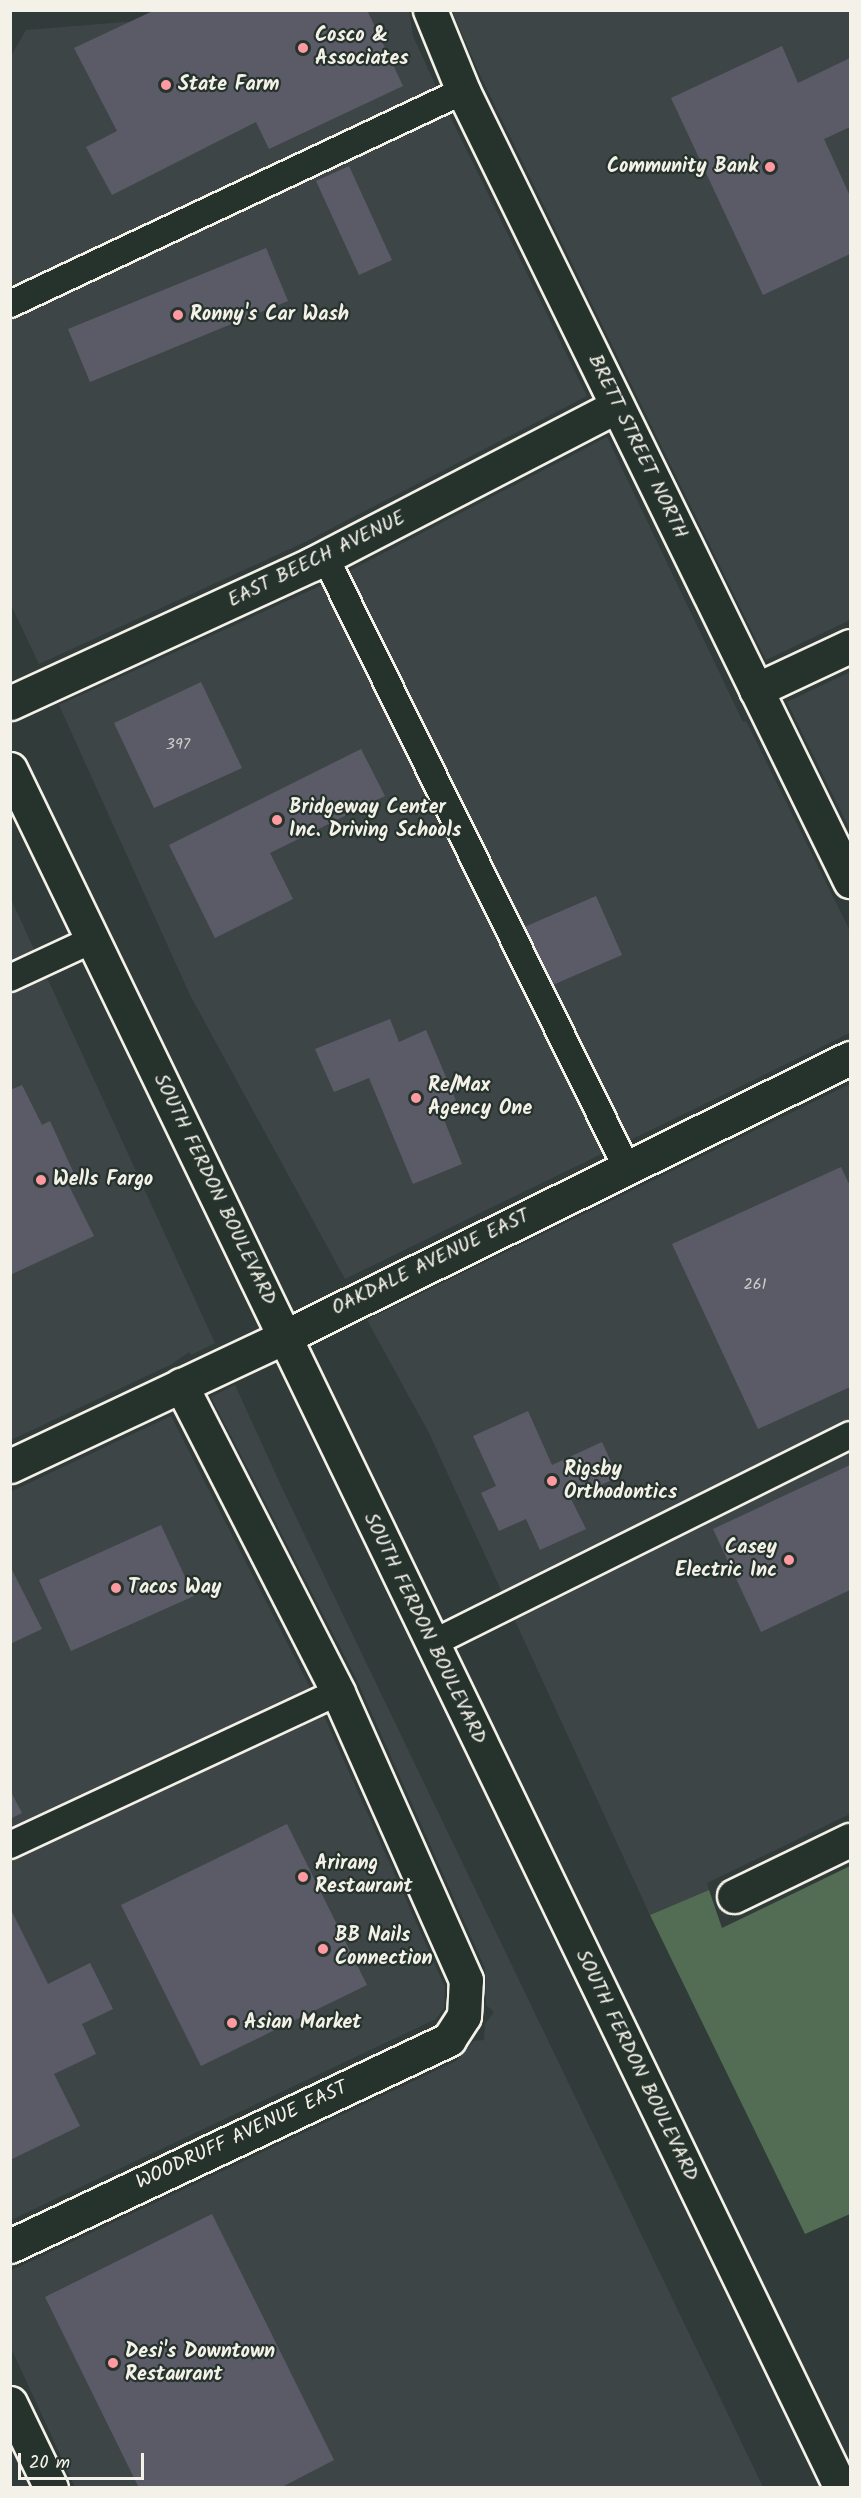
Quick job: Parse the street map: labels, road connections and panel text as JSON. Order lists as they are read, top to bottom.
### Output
{
  "streets": {
    "street": [
      "BRETT STREET NORTH",
      "EAST BEECH AVENUE",
      "SOUTH FERDON BOULEVARD",
      "OAKDALE AVENUE EAST",
      "WOODRUFF AVENUE EAST"
    ]
  },
  "crossings": [
    ["BRETT STREET NORTH", "EAST BEECH AVENUE"],
    ["SOUTH FERDON BOULEVARD", "OAKDALE AVENUE EAST"]
  ],
  "places": [
    "Cosco & Associates",
    "State Farm",
    "Community Bank",
    "Ronny's Car Wash",
    "Bridgeway Center Inc. Driving Schools",
    "Re/Max Agency One",
    "Wells Fargo",
    "Rigsby Orthodontics",
    "Casey Electric Inc",
    "Tacos Way",
    "Arirang Restaurant",
    "BB Nails Connection",
    "Asian Market",
    "Desi's Downtown Restaurant"
  ],
  "house_numbers": ["397", "261"],
  "scale_bar": "20 m"
}
